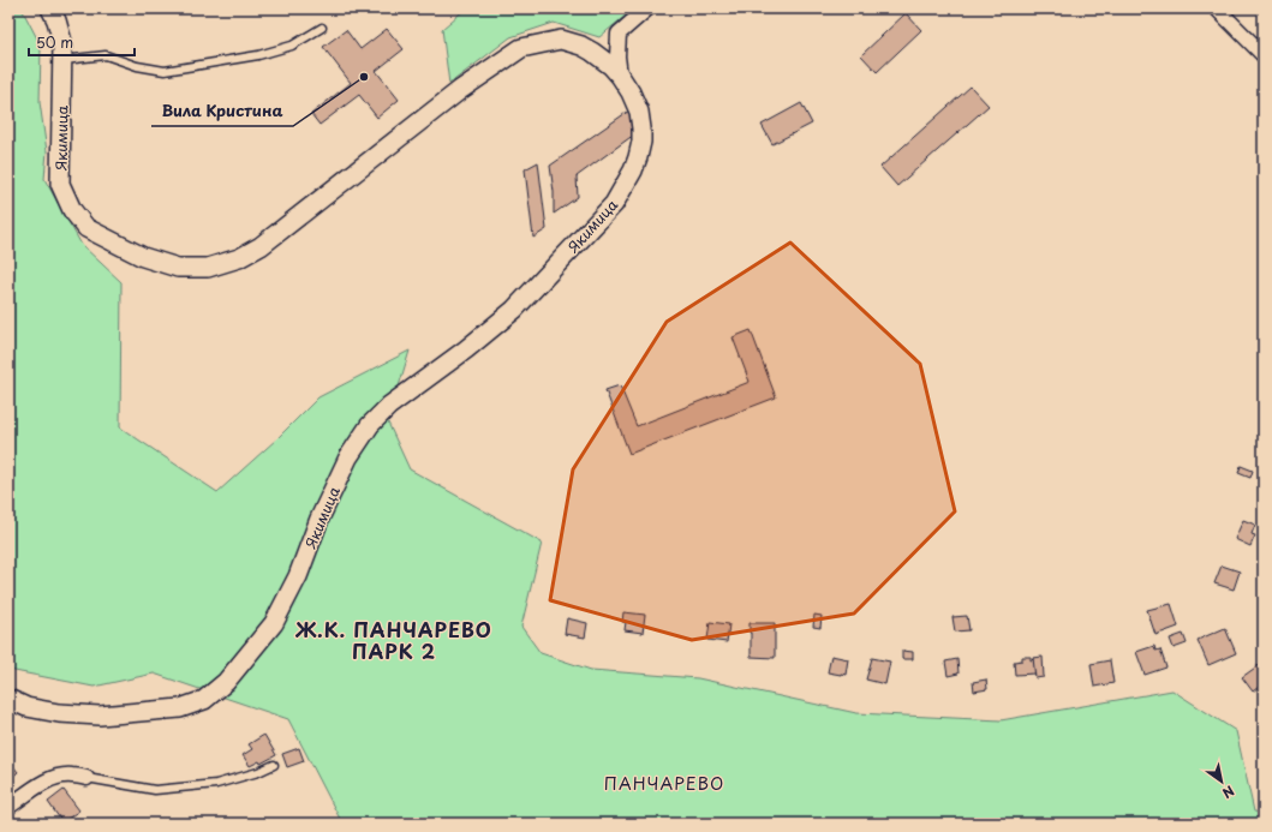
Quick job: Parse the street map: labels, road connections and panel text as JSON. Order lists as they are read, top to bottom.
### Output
{
  "streets": {
    "street": ["Якимица"]
  },
  "districts": ["Ж.К. ПАНЧАРЕВО ПАРК 2", "ПАНЧАРЕВО"],
  "places": ["Вила Кристина"],
  "scale_bar": "50 m",
  "north": "bottom right"
}
